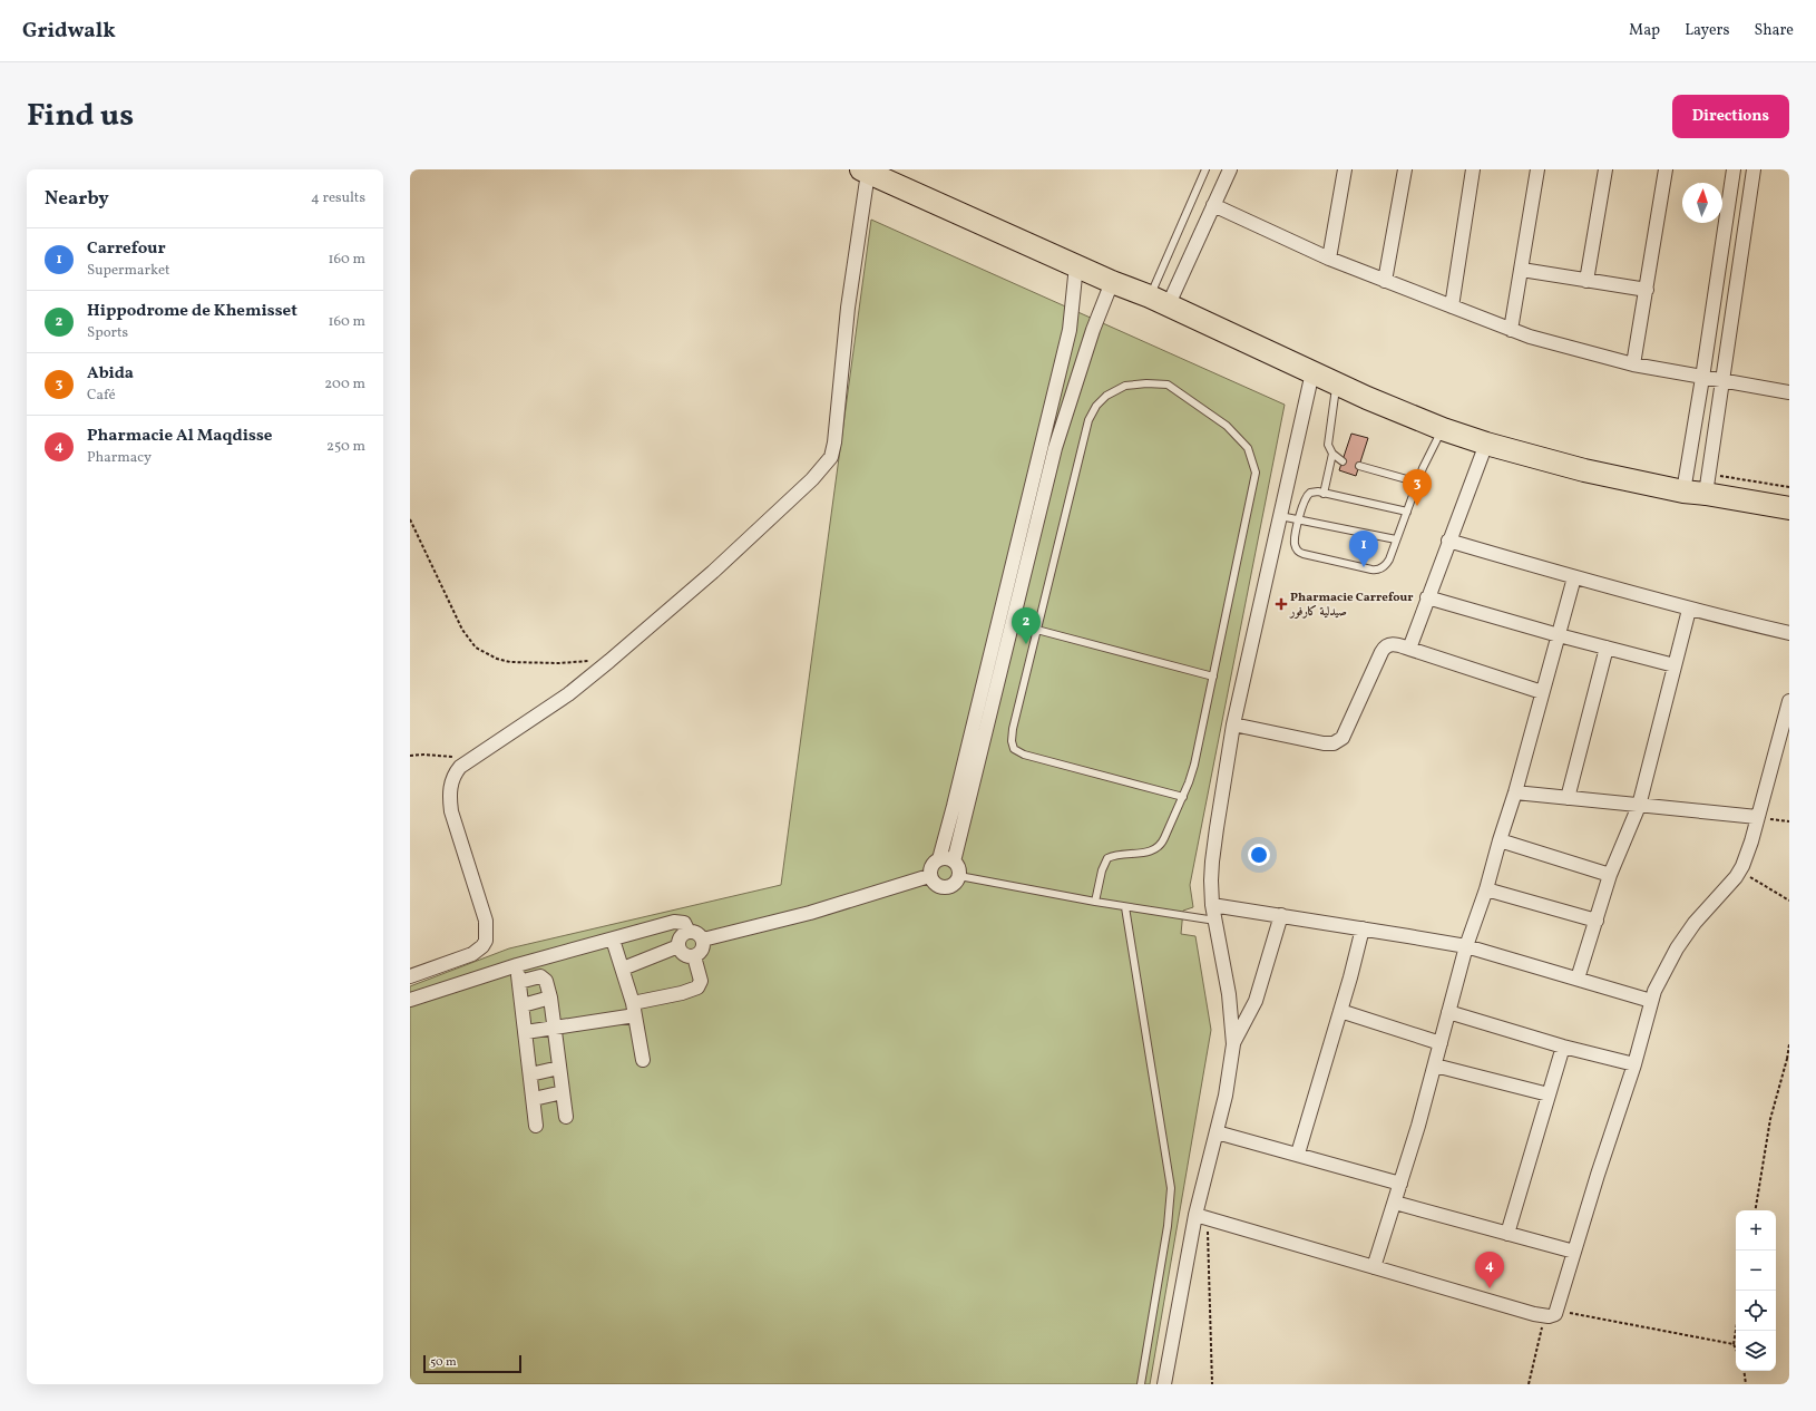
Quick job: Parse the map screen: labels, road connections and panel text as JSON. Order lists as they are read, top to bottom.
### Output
{
  "places": {
    "health": ["Pharmacie Carrefour صيدلية كارفور"]
  },
  "scale_bar": "50 m",
  "north": "top",
  "page": {
    "header": "Gridwalk",
    "nav": ["Map", "Layers", "Share"],
    "title": "Find us",
    "buttons": "Directions",
    "heading": ["Nearby", "4 results"],
    "list": [
      {
        "mark": "1",
        "name": "Carrefour",
        "note": "Supermarket",
        "value": "160 m"
      },
      {
        "mark": "2",
        "name": "Hippodrome de Khemisset",
        "note": "Sports",
        "value": "160 m"
      },
      {
        "mark": "3",
        "name": "Abida",
        "note": "Café",
        "value": "200 m"
      },
      {
        "mark": "4",
        "name": "Pharmacie Al Maqdisse",
        "note": "Pharmacy",
        "value": "250 m"
      }
    ],
    "pins": [
      "3",
      "1",
      "2",
      "4"
    ],
    "map_buttons": ["+", "−"],
    "scale": "50 m"
  }
}
